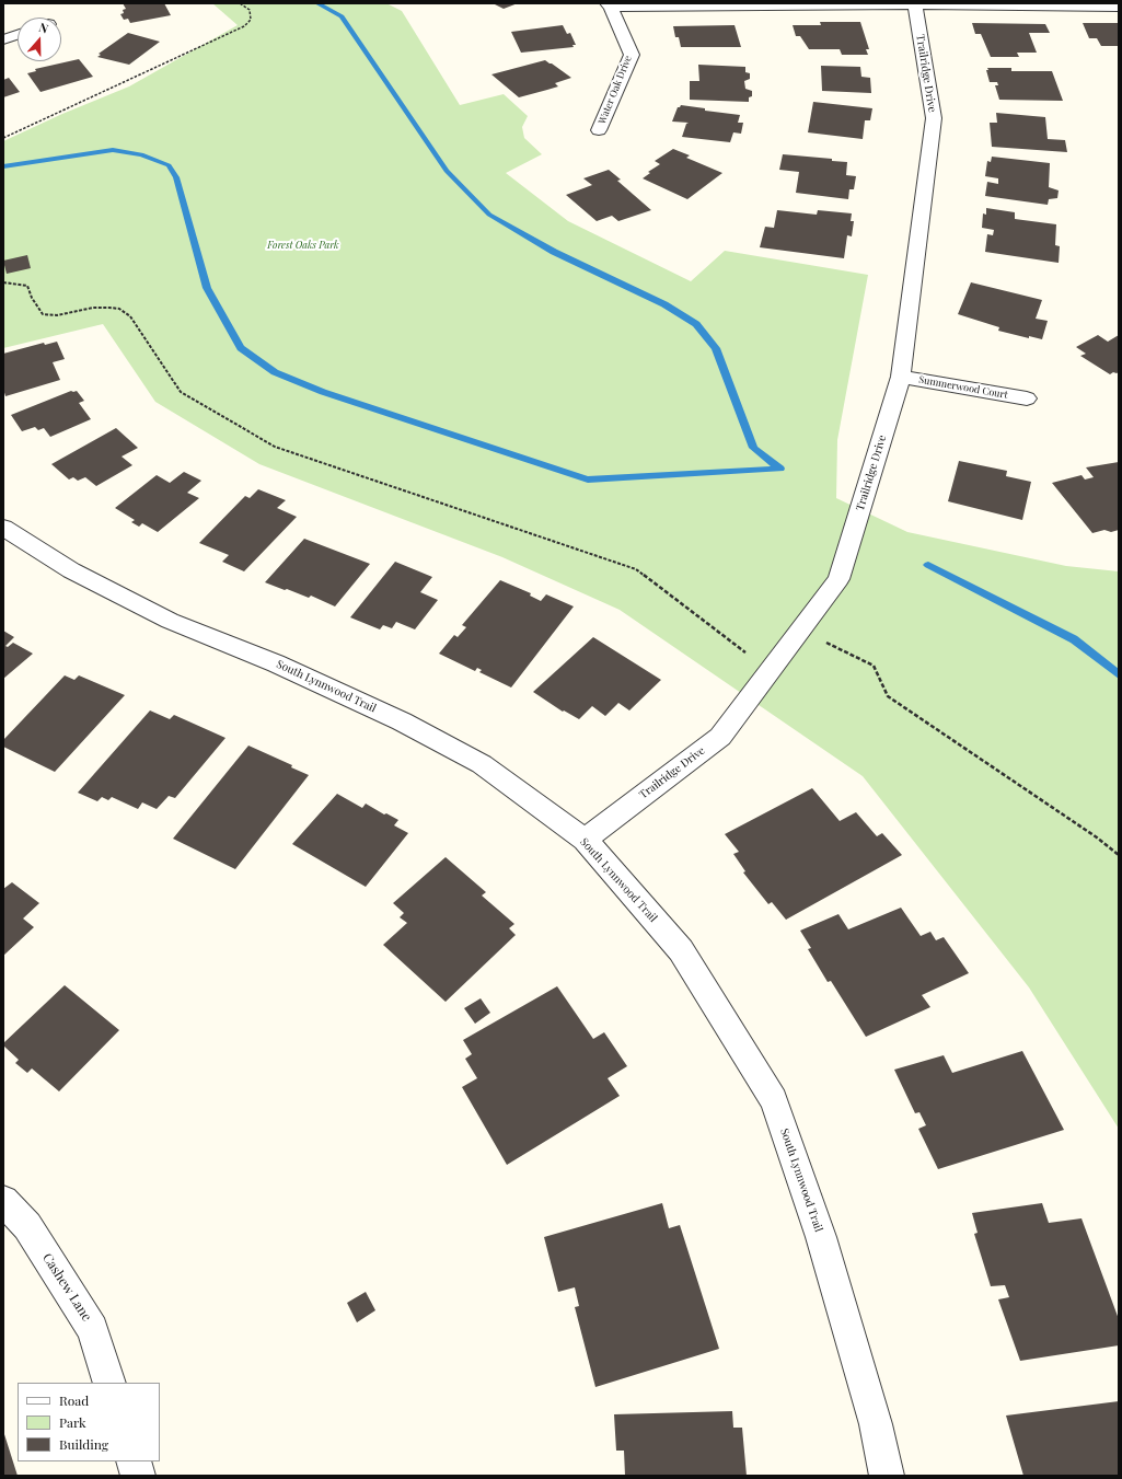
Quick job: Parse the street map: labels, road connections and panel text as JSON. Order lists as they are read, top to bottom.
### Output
{
  "streets": {
    "street": [
      "Trailridge Drive",
      "Water Oak Drive",
      "Summerwood Court",
      "South Lynnwood Trail",
      "Cashew Lane"
    ]
  },
  "crossings": [
    ["Trailridge Drive", "Summerwood Court"],
    ["Trailridge Drive", "South Lynnwood Trail"]
  ],
  "parks": ["Forest Oaks Park"],
  "legend": ["Road", "Park", "Building"],
  "north": "top"
}
